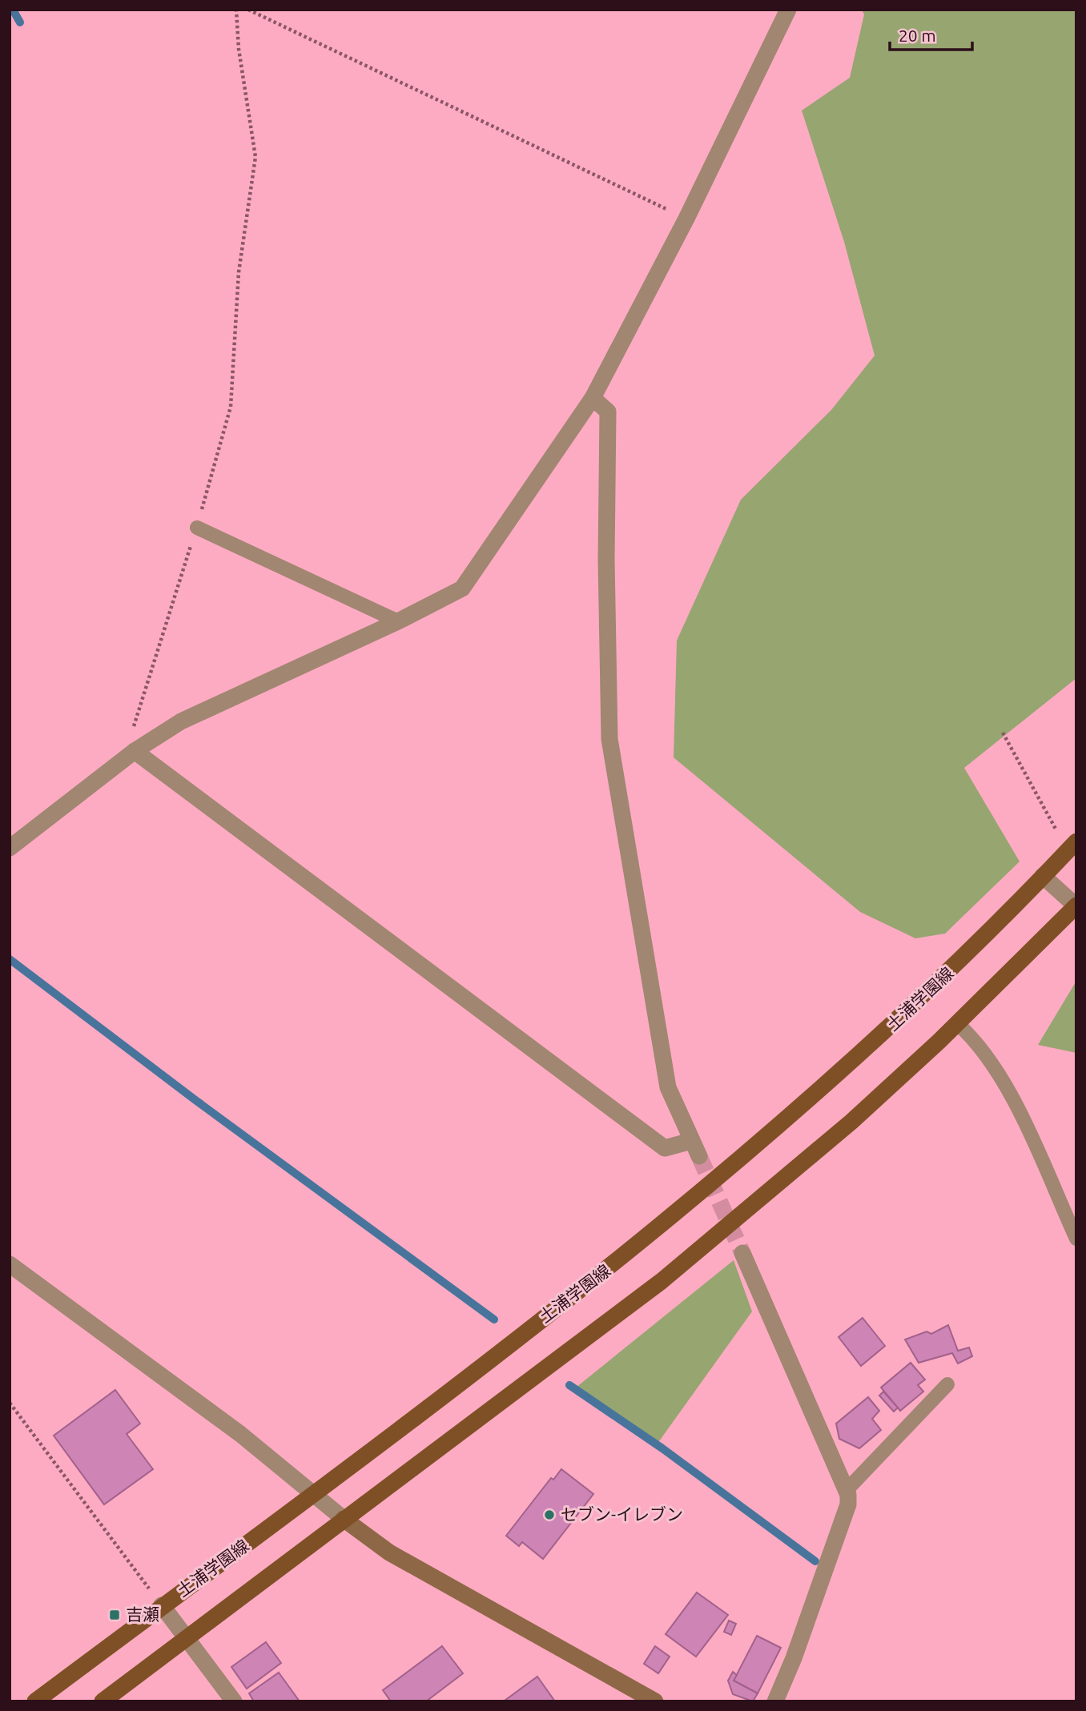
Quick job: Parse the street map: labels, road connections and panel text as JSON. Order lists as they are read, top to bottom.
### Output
{
  "streets": {
    "main road": ["土浦学園線"]
  },
  "places": {
    "other": ["セブン-イレブン"],
    "transit": ["吉瀬"]
  },
  "scale_bar": "20 m"
}
